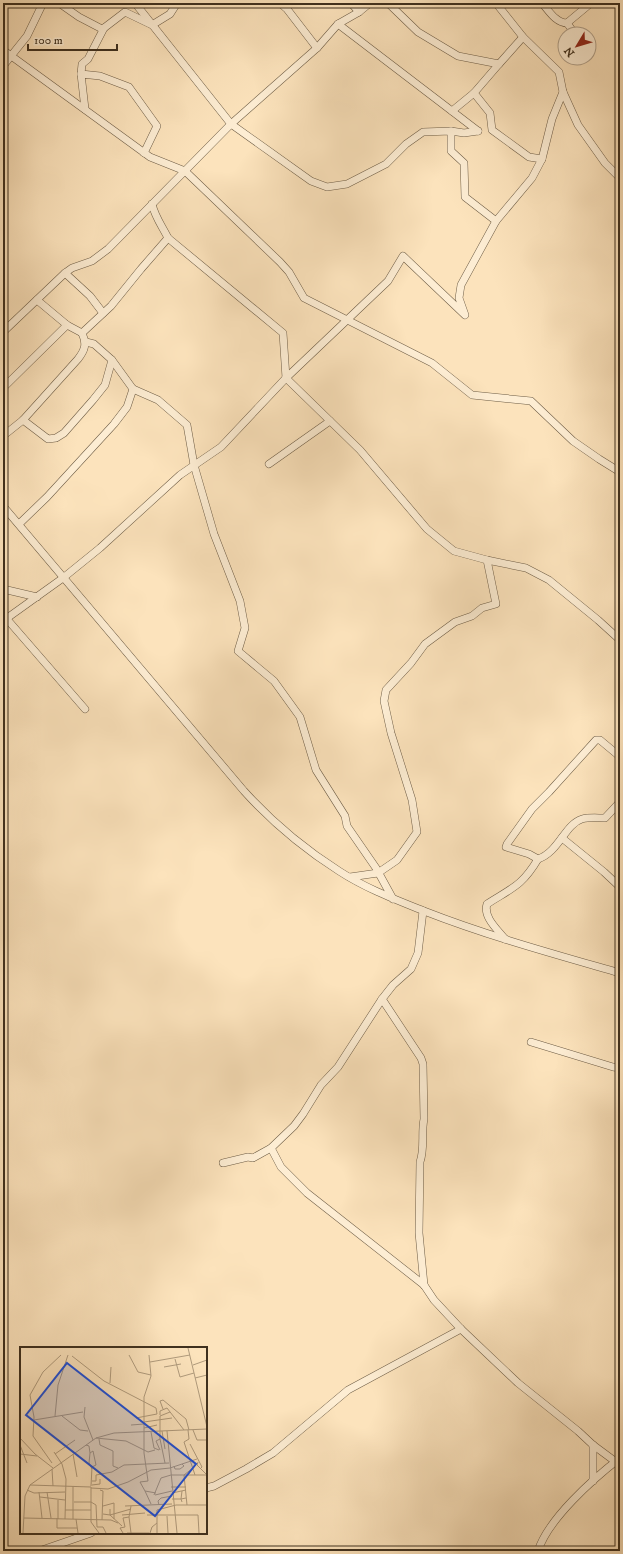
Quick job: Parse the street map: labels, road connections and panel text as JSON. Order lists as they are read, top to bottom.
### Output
{
  "scale_bar": "100 m",
  "north": "bottom left"
}
